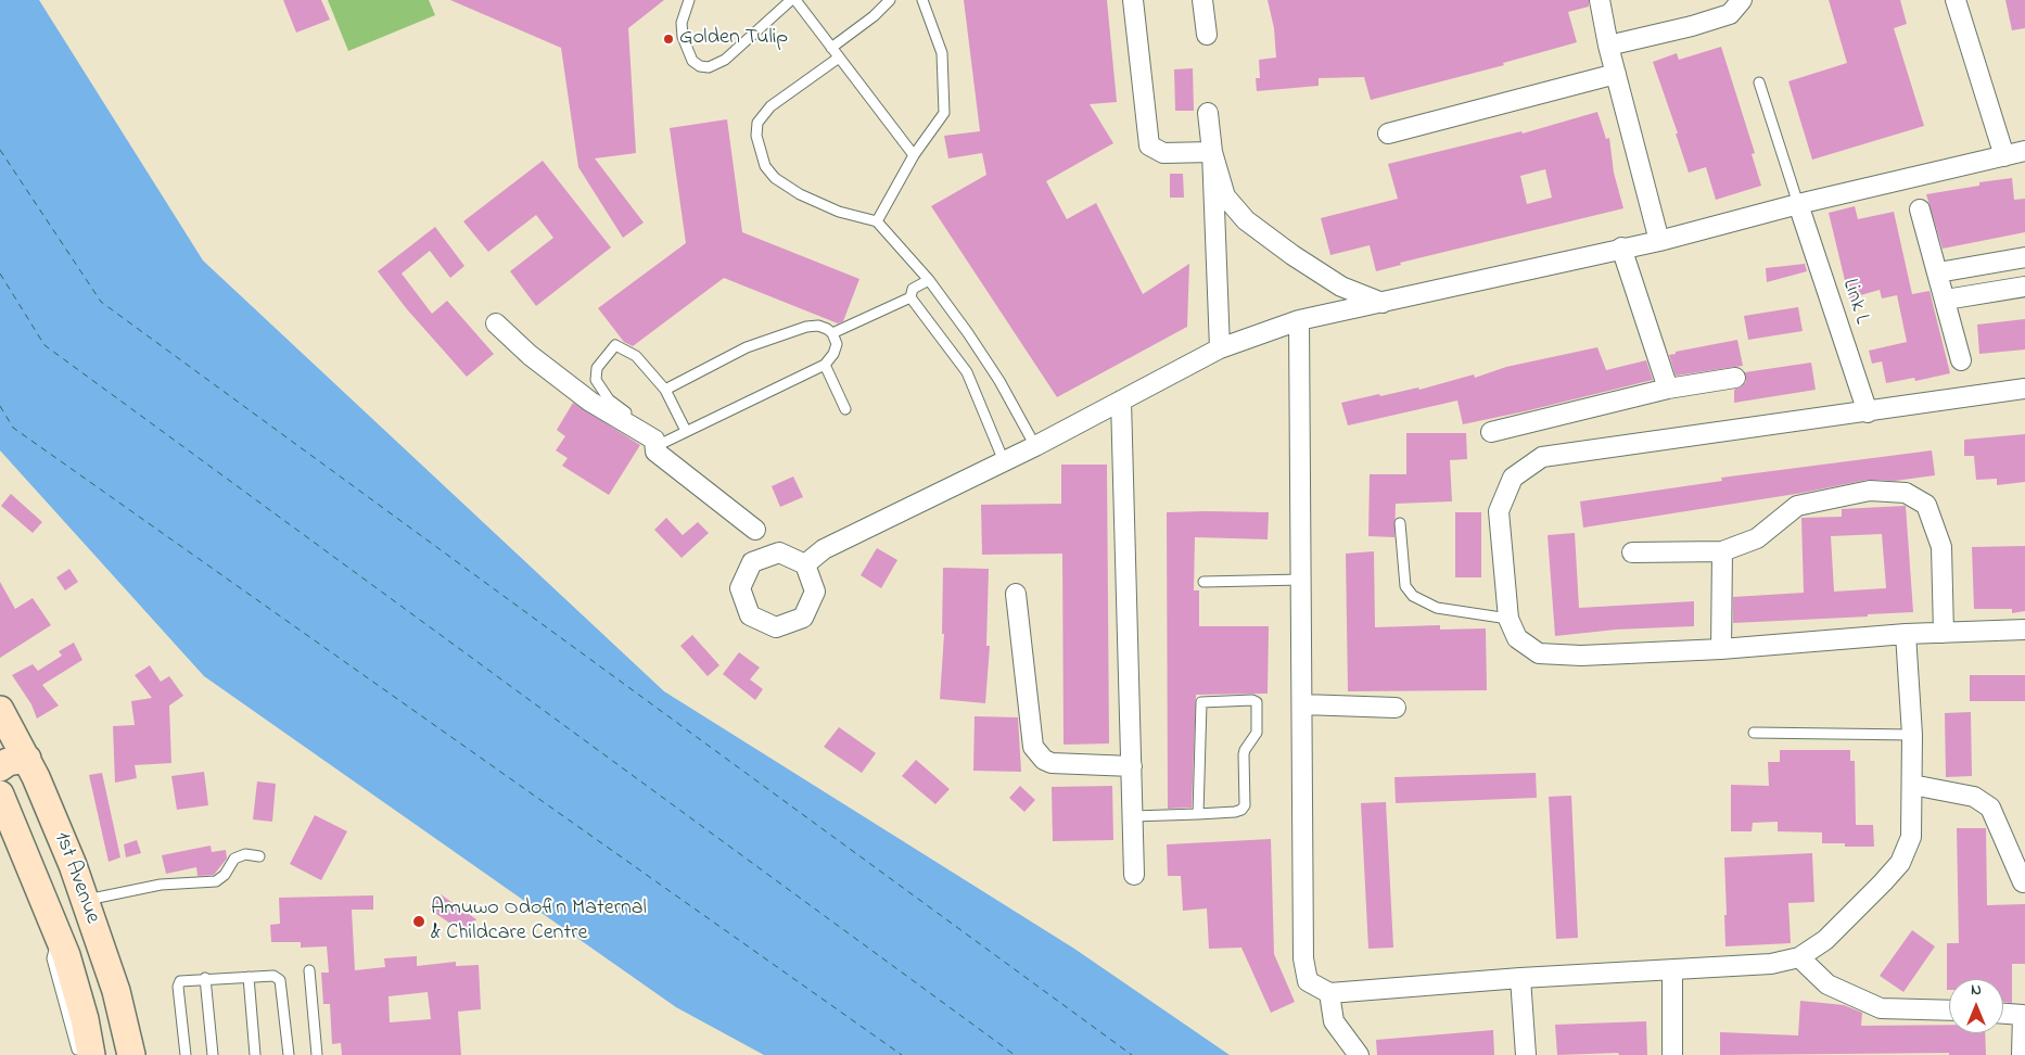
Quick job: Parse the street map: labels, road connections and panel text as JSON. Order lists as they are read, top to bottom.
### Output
{
  "streets": {
    "main road": ["1st Avenue"],
    "street": ["Link L"]
  },
  "places": ["Golden Tulip", "Amuwo Odofin Maternal & Childcare Centre"],
  "north": "top"
}
